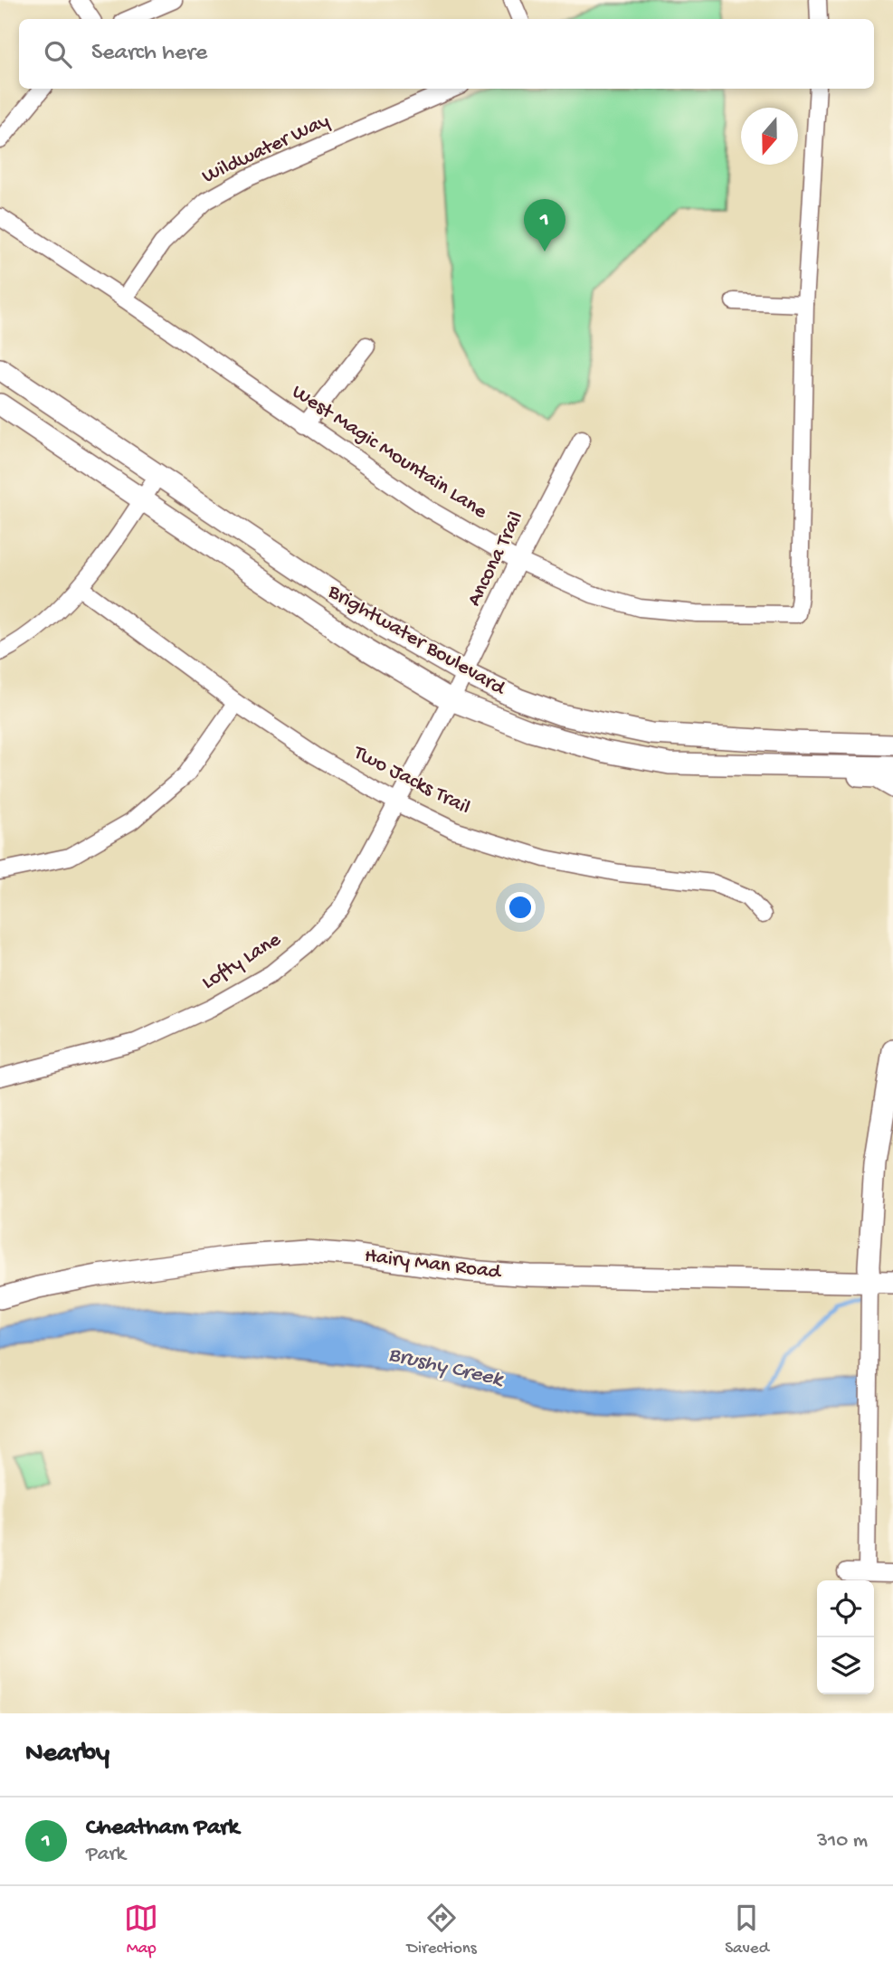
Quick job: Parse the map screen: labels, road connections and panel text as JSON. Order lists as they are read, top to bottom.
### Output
{
  "streets": {
    "street": [
      "Wildwater Way",
      "West Magic Mountain Lane",
      "Ancona Trail",
      "Brightwater Boulevard",
      "Two Jacks Trail",
      "Lofty Lane",
      "Hairy Man Road"
    ]
  },
  "crossings": [
    ["Wildwater Way", "West Magic Mountain Lane"],
    ["West Magic Mountain Lane", "Ancona Trail"],
    ["Ancona Trail", "Brightwater Boulevard"],
    ["Ancona Trail", "Lofty Lane"],
    ["Brightwater Boulevard", "Lofty Lane"],
    ["Two Jacks Trail", "Lofty Lane"]
  ],
  "water": ["Brushy Creek"],
  "north": "bottom",
  "page": {
    "search": "Search here",
    "pins": "1",
    "heading": "Nearby",
    "list": [
      {
        "mark": "1",
        "name": "Cheatham Park",
        "note": "Park",
        "value": "310 m"
      }
    ],
    "nav": ["Map", "Directions", "Saved"]
  }
}
